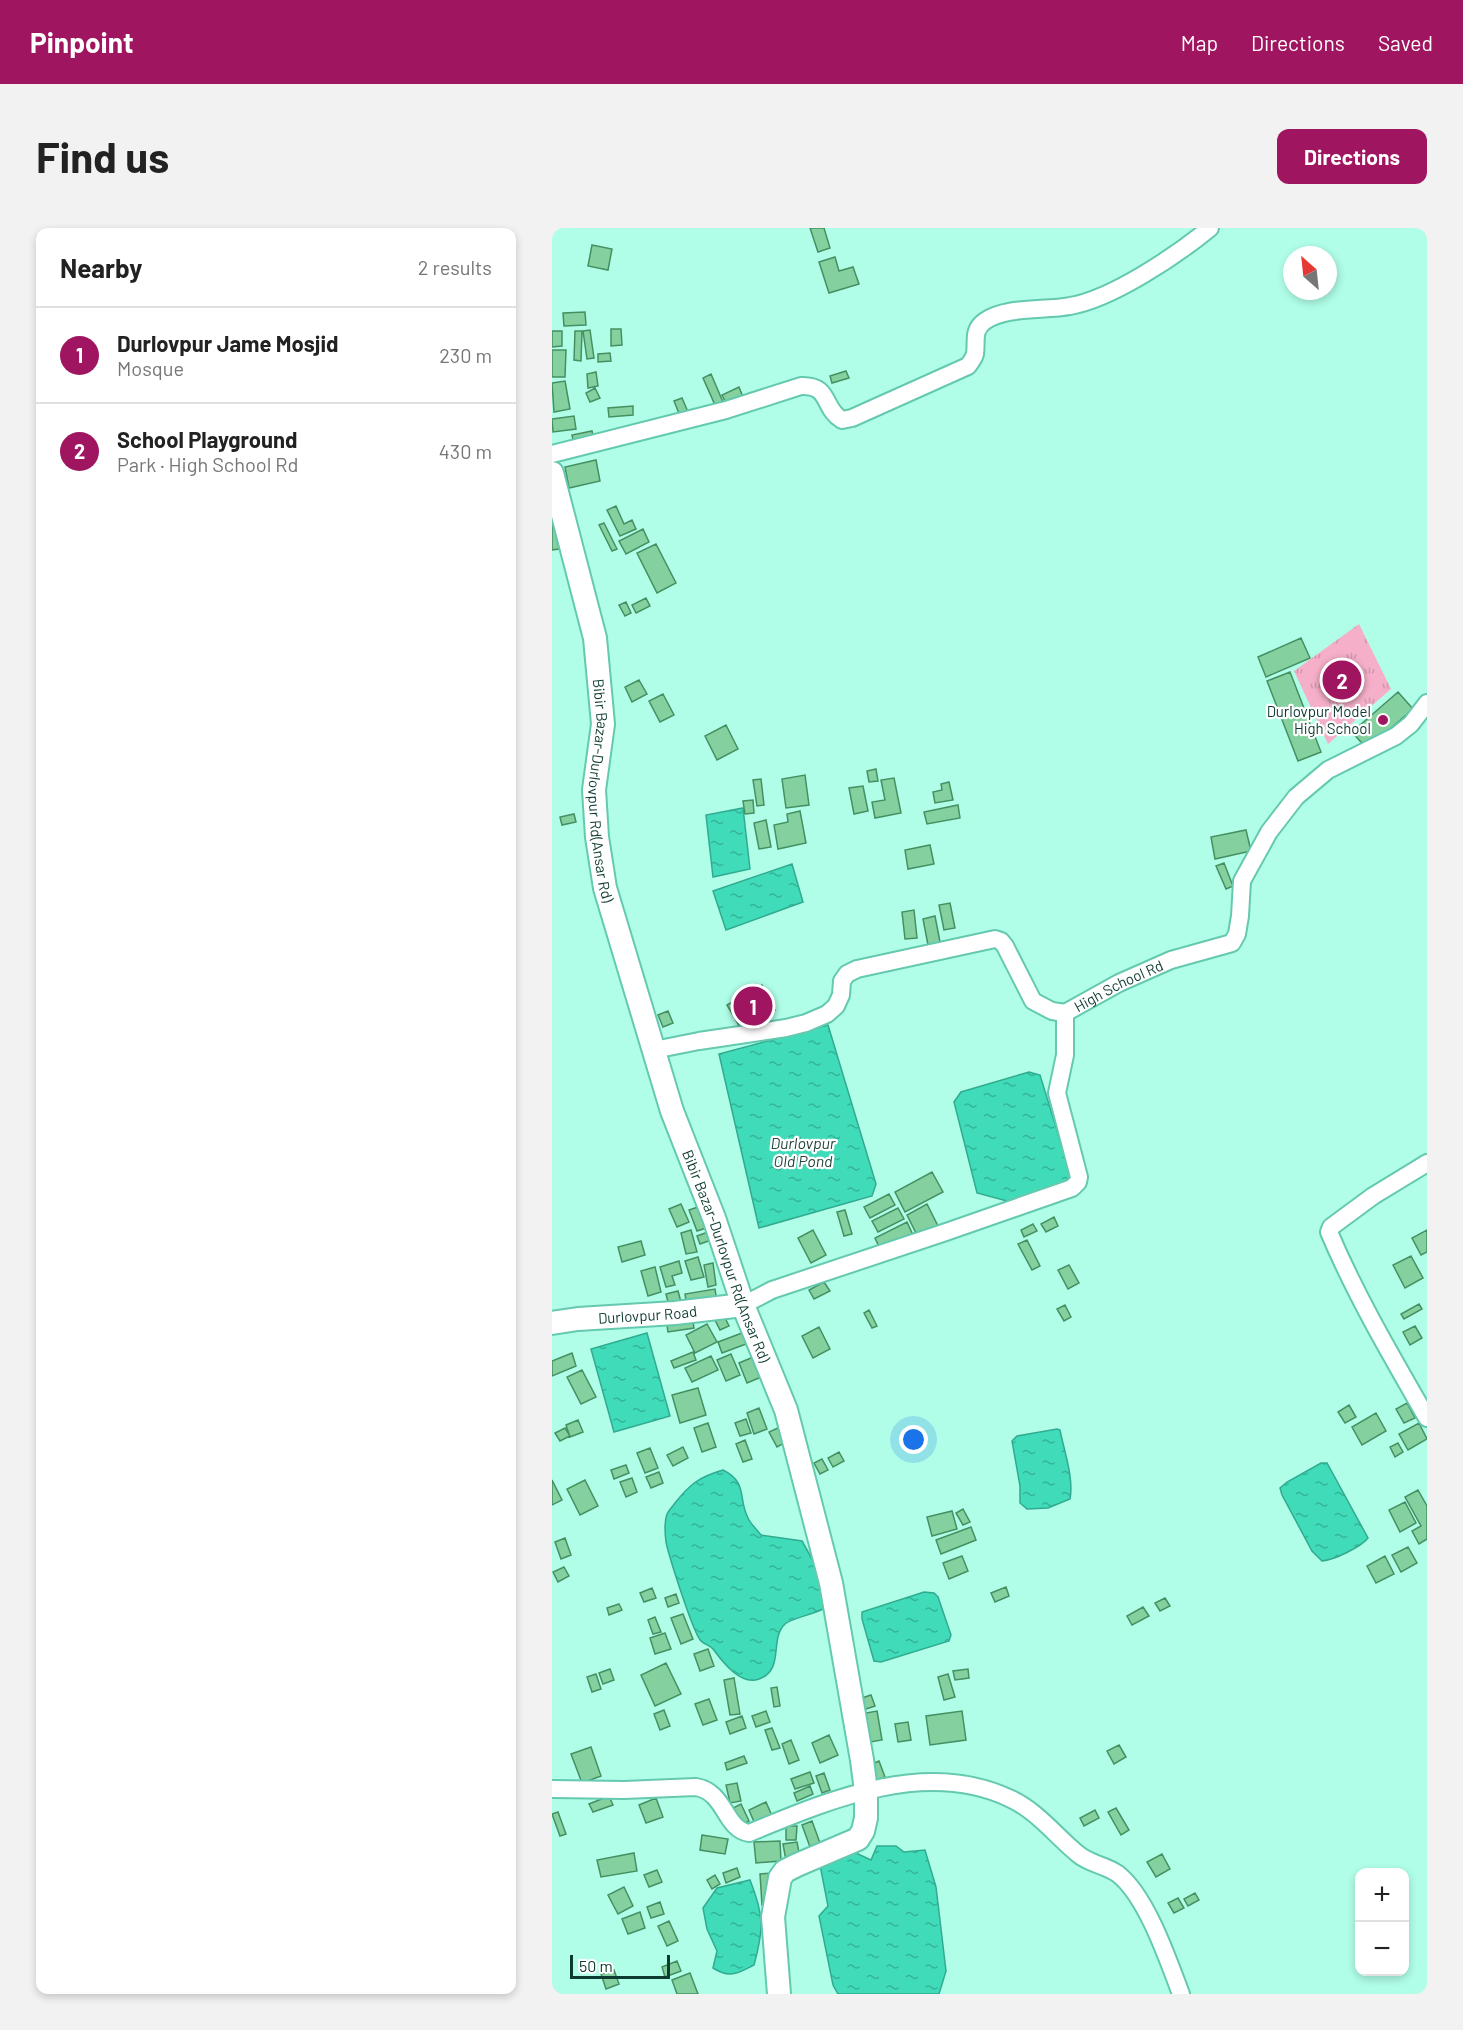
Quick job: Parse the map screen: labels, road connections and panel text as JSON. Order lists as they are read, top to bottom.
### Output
{
  "streets": {
    "street": ["Bibir Bazar-Durlovpur Rd(Ansar Rd)", "High School Rd", "Durlovpur Road"]
  },
  "crossings": [
    ["Bibir Bazar-Durlovpur Rd(Ansar Rd)", "High School Rd"],
    ["Bibir Bazar-Durlovpur Rd(Ansar Rd)", "Durlovpur Road"],
    ["High School Rd", "Durlovpur Road"]
  ],
  "water": ["Durlovpur Old Pond"],
  "places": ["Durlovpur Model High School"],
  "scale_bar": "50 m",
  "north": "top left",
  "page": {
    "header": "Pinpoint",
    "nav": ["Map", "Directions", "Saved"],
    "buttons": "Directions",
    "title": "Find us",
    "heading": ["Nearby", "2 results"],
    "list": [
      {
        "mark": "1",
        "name": "Durlovpur Jame Mosjid",
        "note": "Mosque",
        "value": "230 m"
      },
      {
        "mark": "2",
        "name": "School Playground",
        "note": "Park · High School Rd",
        "value": "430 m"
      }
    ],
    "pins": ["2", "1"],
    "map_buttons": ["+", "−"],
    "scale": "50 m"
  }
}
